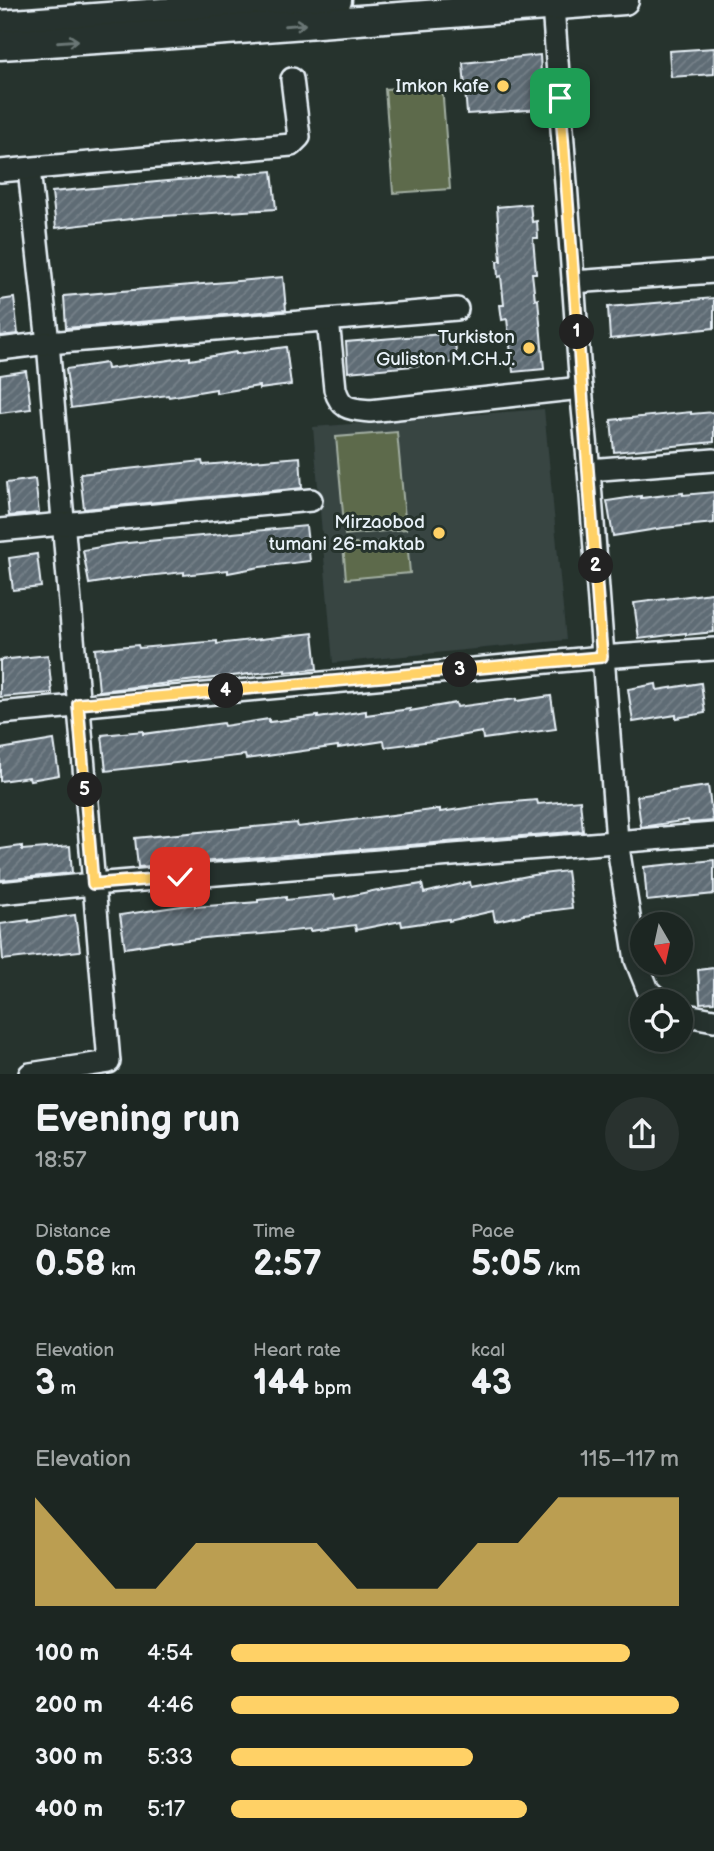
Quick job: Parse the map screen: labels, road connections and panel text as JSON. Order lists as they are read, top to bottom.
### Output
{
  "places": ["Imkon kafe", "Turkiston Guliston M.CH.J.", "Mirzaobod tumani 26-maktab"],
  "north": "bottom",
  "page": {
    "pins": [
      "1",
      "2",
      "3",
      "4",
      "5"
    ],
    "heading": ["Evening run", "18:57"],
    "stats": [
      ["Distance", "0.58 km"],
      ["Time", "2:57"],
      ["Pace", "5:05 /km"],
      ["Elevation", "3 m"],
      ["Heart rate", "144 bpm"],
      ["kcal", "43"]
    ],
    "chart": ["Elevation", "115–117 m"],
    "list": [
      {
        "name": "100 m",
        "note": "4:54"
      },
      {
        "name": "200 m",
        "note": "4:46"
      },
      {
        "name": "300 m",
        "note": "5:33"
      },
      {
        "name": "400 m",
        "note": "5:17"
      }
    ]
  }
}
